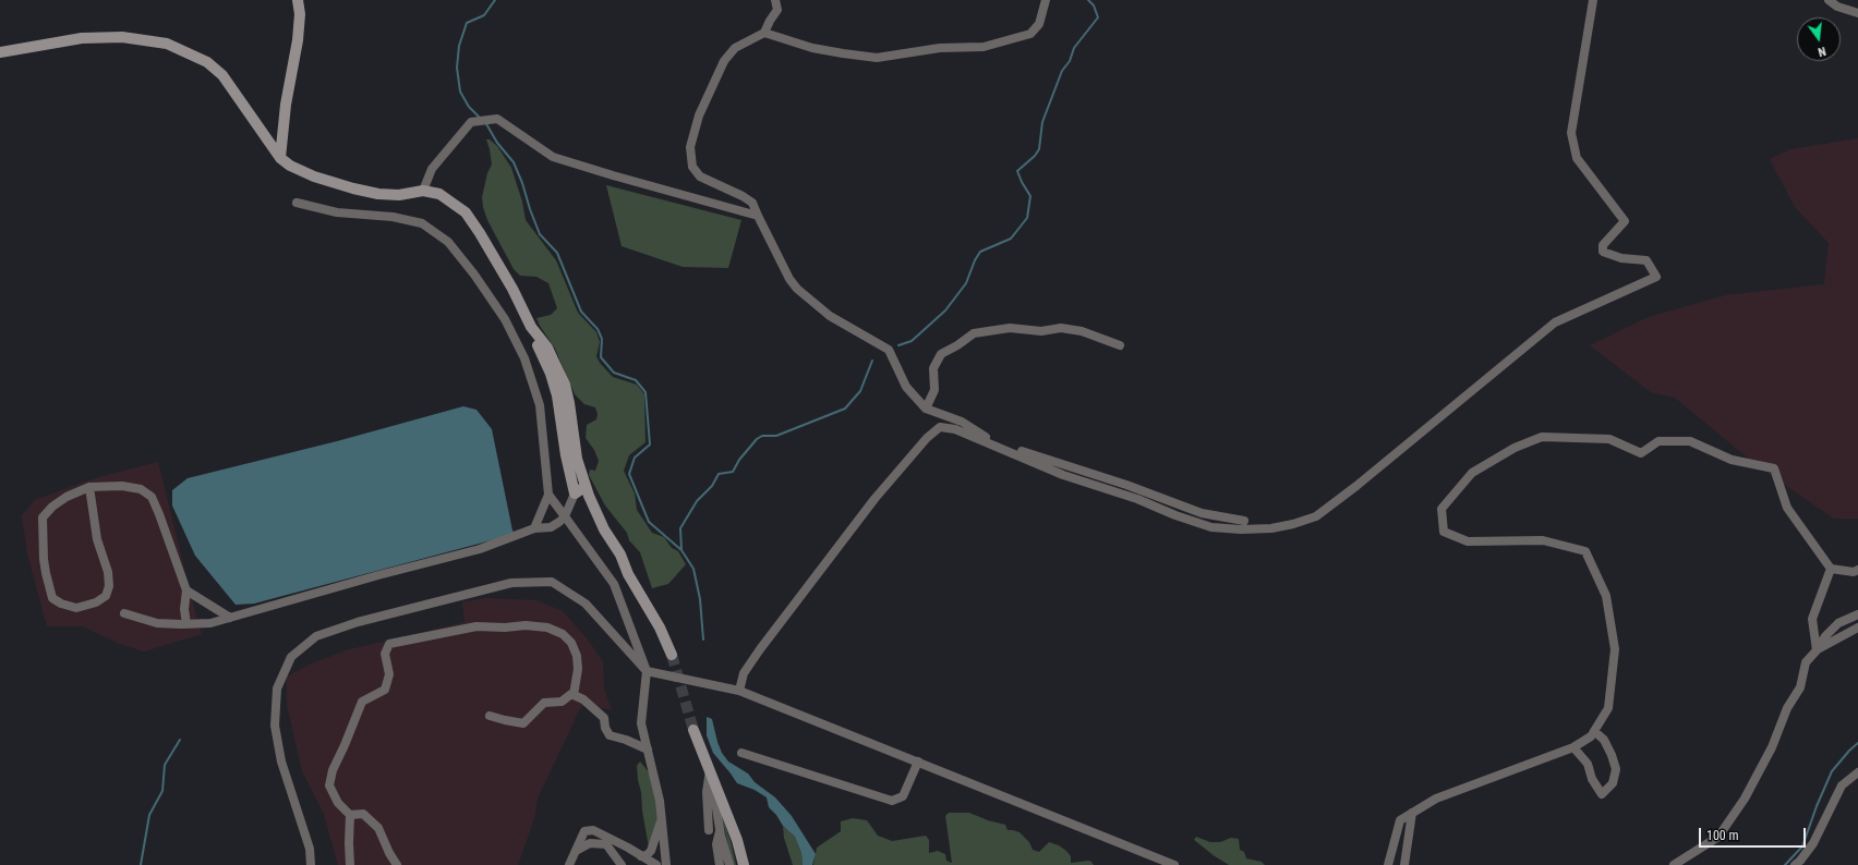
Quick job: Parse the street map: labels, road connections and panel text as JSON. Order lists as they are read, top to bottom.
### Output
{
  "scale_bar": "100 m",
  "north": "bottom"
}
